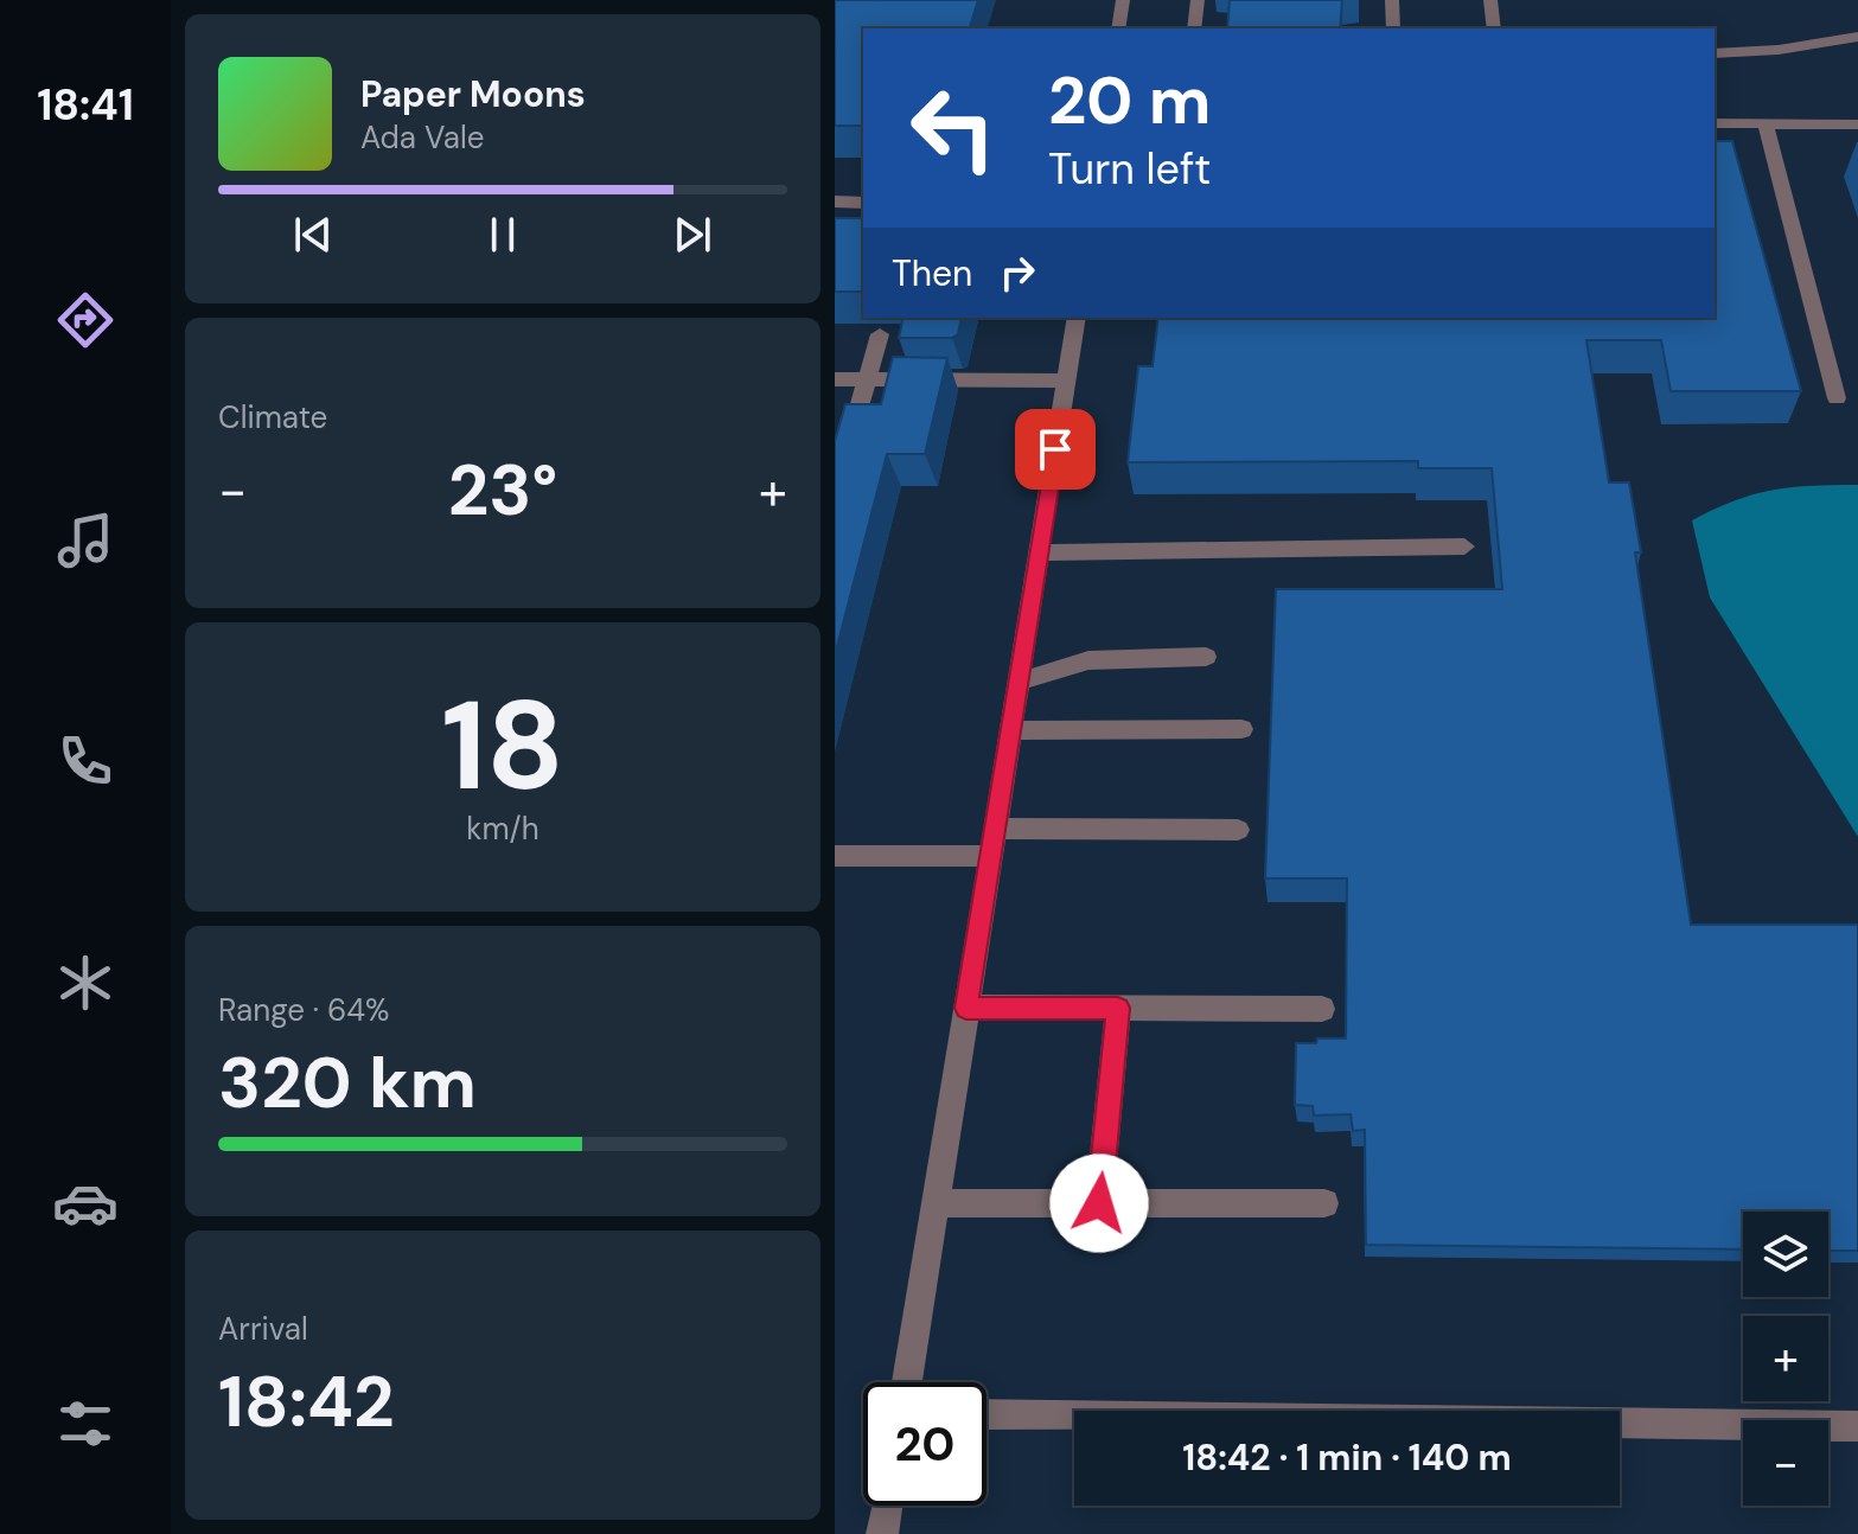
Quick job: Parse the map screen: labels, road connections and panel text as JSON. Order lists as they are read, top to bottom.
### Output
{
  "page": {
    "tabs": "18:41",
    "turn": ["20 m", "Turn left"],
    "song": ["Paper Moons", "Ada Vale"],
    "then": "Then",
    "tile": [
      "Climate",
      ["18", "km/h"],
      ["Range · 64%", "320 km"],
      ["Arrival", "18:42"]
    ],
    "heat": ["−", "23°", "+"],
    "map_buttons": ["+", "−"],
    "limit": "20",
    "trip": "18:42 · 1 min · 140 m"
  }
}
